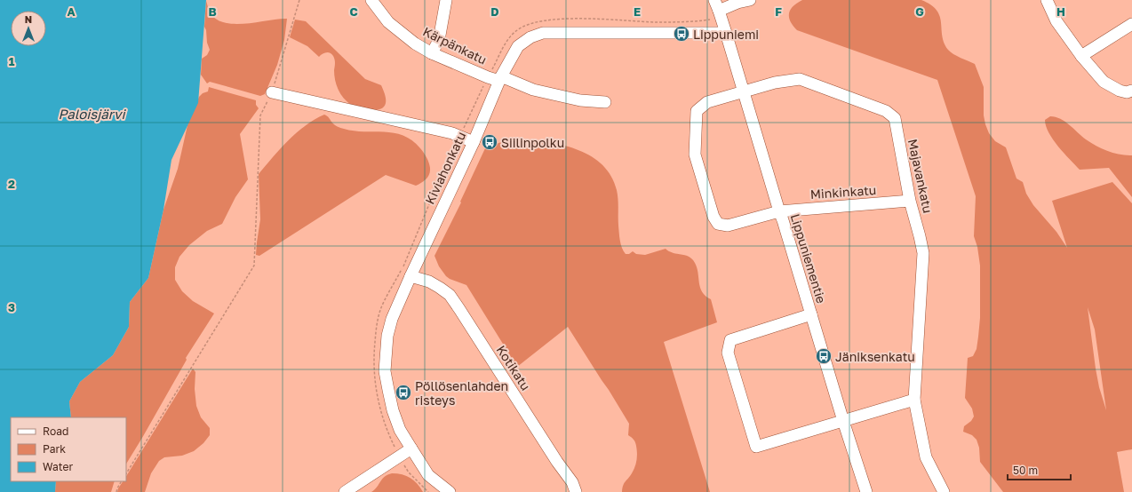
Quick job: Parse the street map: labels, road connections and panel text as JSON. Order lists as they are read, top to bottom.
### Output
{
  "streets": {
    "street": [
      "Kärpänkatu",
      "Kiviahonkatu",
      "Majavankatu",
      "Minkinkatu",
      "Lippuniementie",
      "Kotikatu"
    ]
  },
  "crossings": [
    ["Kärpänkatu", "Kiviahonkatu"],
    ["Kiviahonkatu", "Lippuniementie"],
    ["Kiviahonkatu", "Kotikatu"],
    ["Majavankatu", "Minkinkatu"],
    ["Majavankatu", "Lippuniementie"],
    ["Minkinkatu", "Lippuniementie"]
  ],
  "water": ["Paloisjärvi"],
  "places": {
    "bus stop": [
      "Lippuniemi",
      "Siilinpolku",
      "Jäniksenkatu",
      "Pöllösenlahden risteys"
    ]
  },
  "legend": ["Road", "Park", "Water"],
  "scale_bar": "50 m",
  "north": "top",
  "grid": {
    "columns": [
      "A",
      "B",
      "C",
      "D",
      "E",
      "F",
      "G",
      "H"
    ],
    "rows": ["1", "2", "3"]
  }
}
